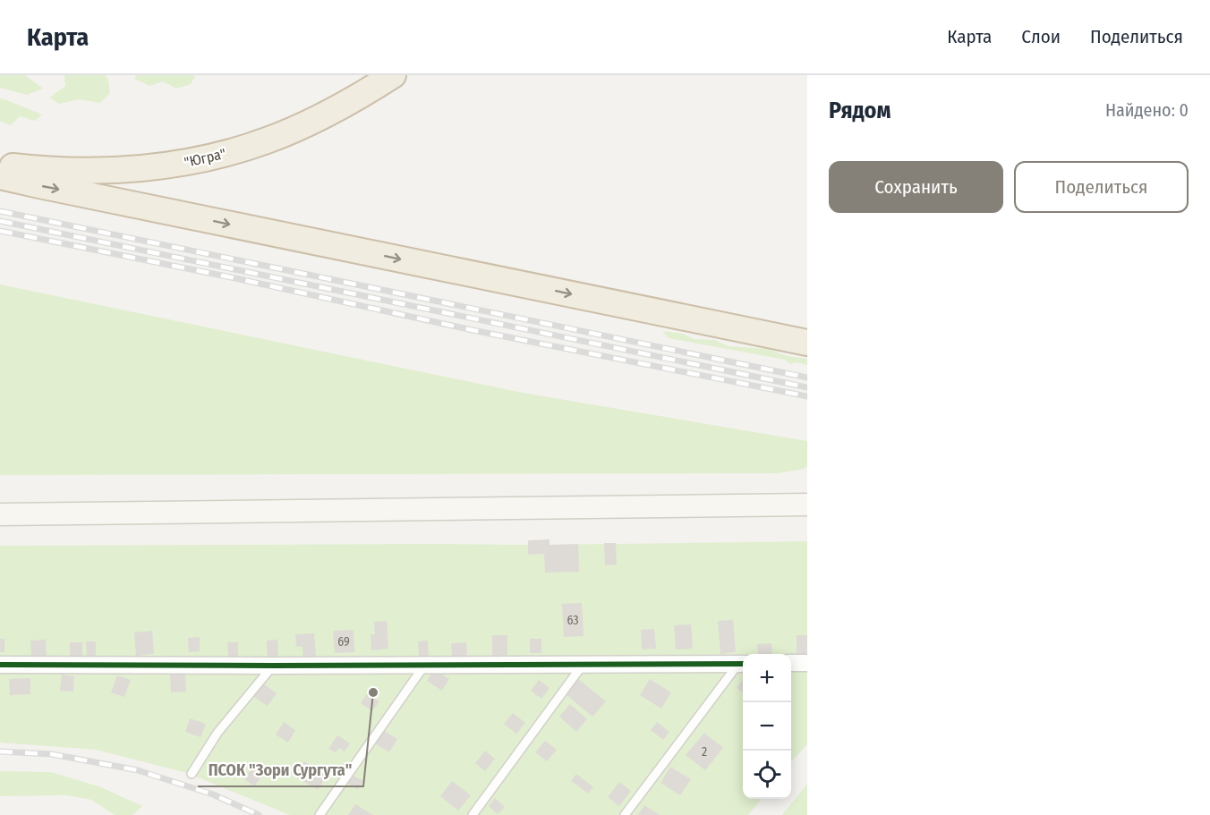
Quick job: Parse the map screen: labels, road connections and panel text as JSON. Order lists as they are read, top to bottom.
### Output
{
  "streets": {
    "highway": ["\"Югра\""]
  },
  "places": ["ПСОК \"Зори Сургута\""],
  "house_numbers": ["63", "69", "2"],
  "page": {
    "header": "Карта",
    "nav": ["Карта", "Слои", "Поделиться"],
    "heading": ["Рядом", "Найдено: 0"],
    "buttons": ["Сохранить", "Поделиться"],
    "map_buttons": ["+", "−"]
  }
}
